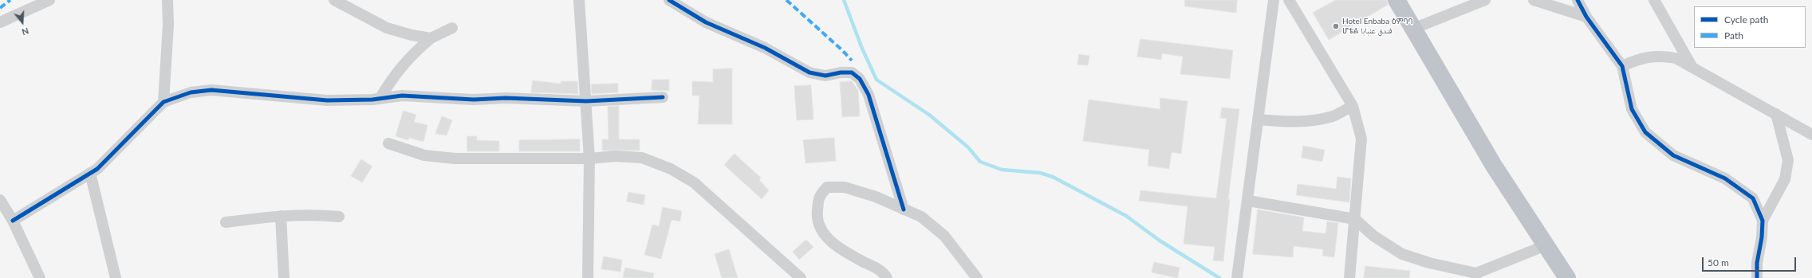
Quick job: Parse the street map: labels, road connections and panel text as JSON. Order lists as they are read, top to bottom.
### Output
{
  "places": ["Hotel Enbaba ዕምባባ ሆቴል فندق عنبابا"],
  "legend": ["Cycle path", "Path"],
  "scale_bar": "50 m",
  "north": "bottom"
}
